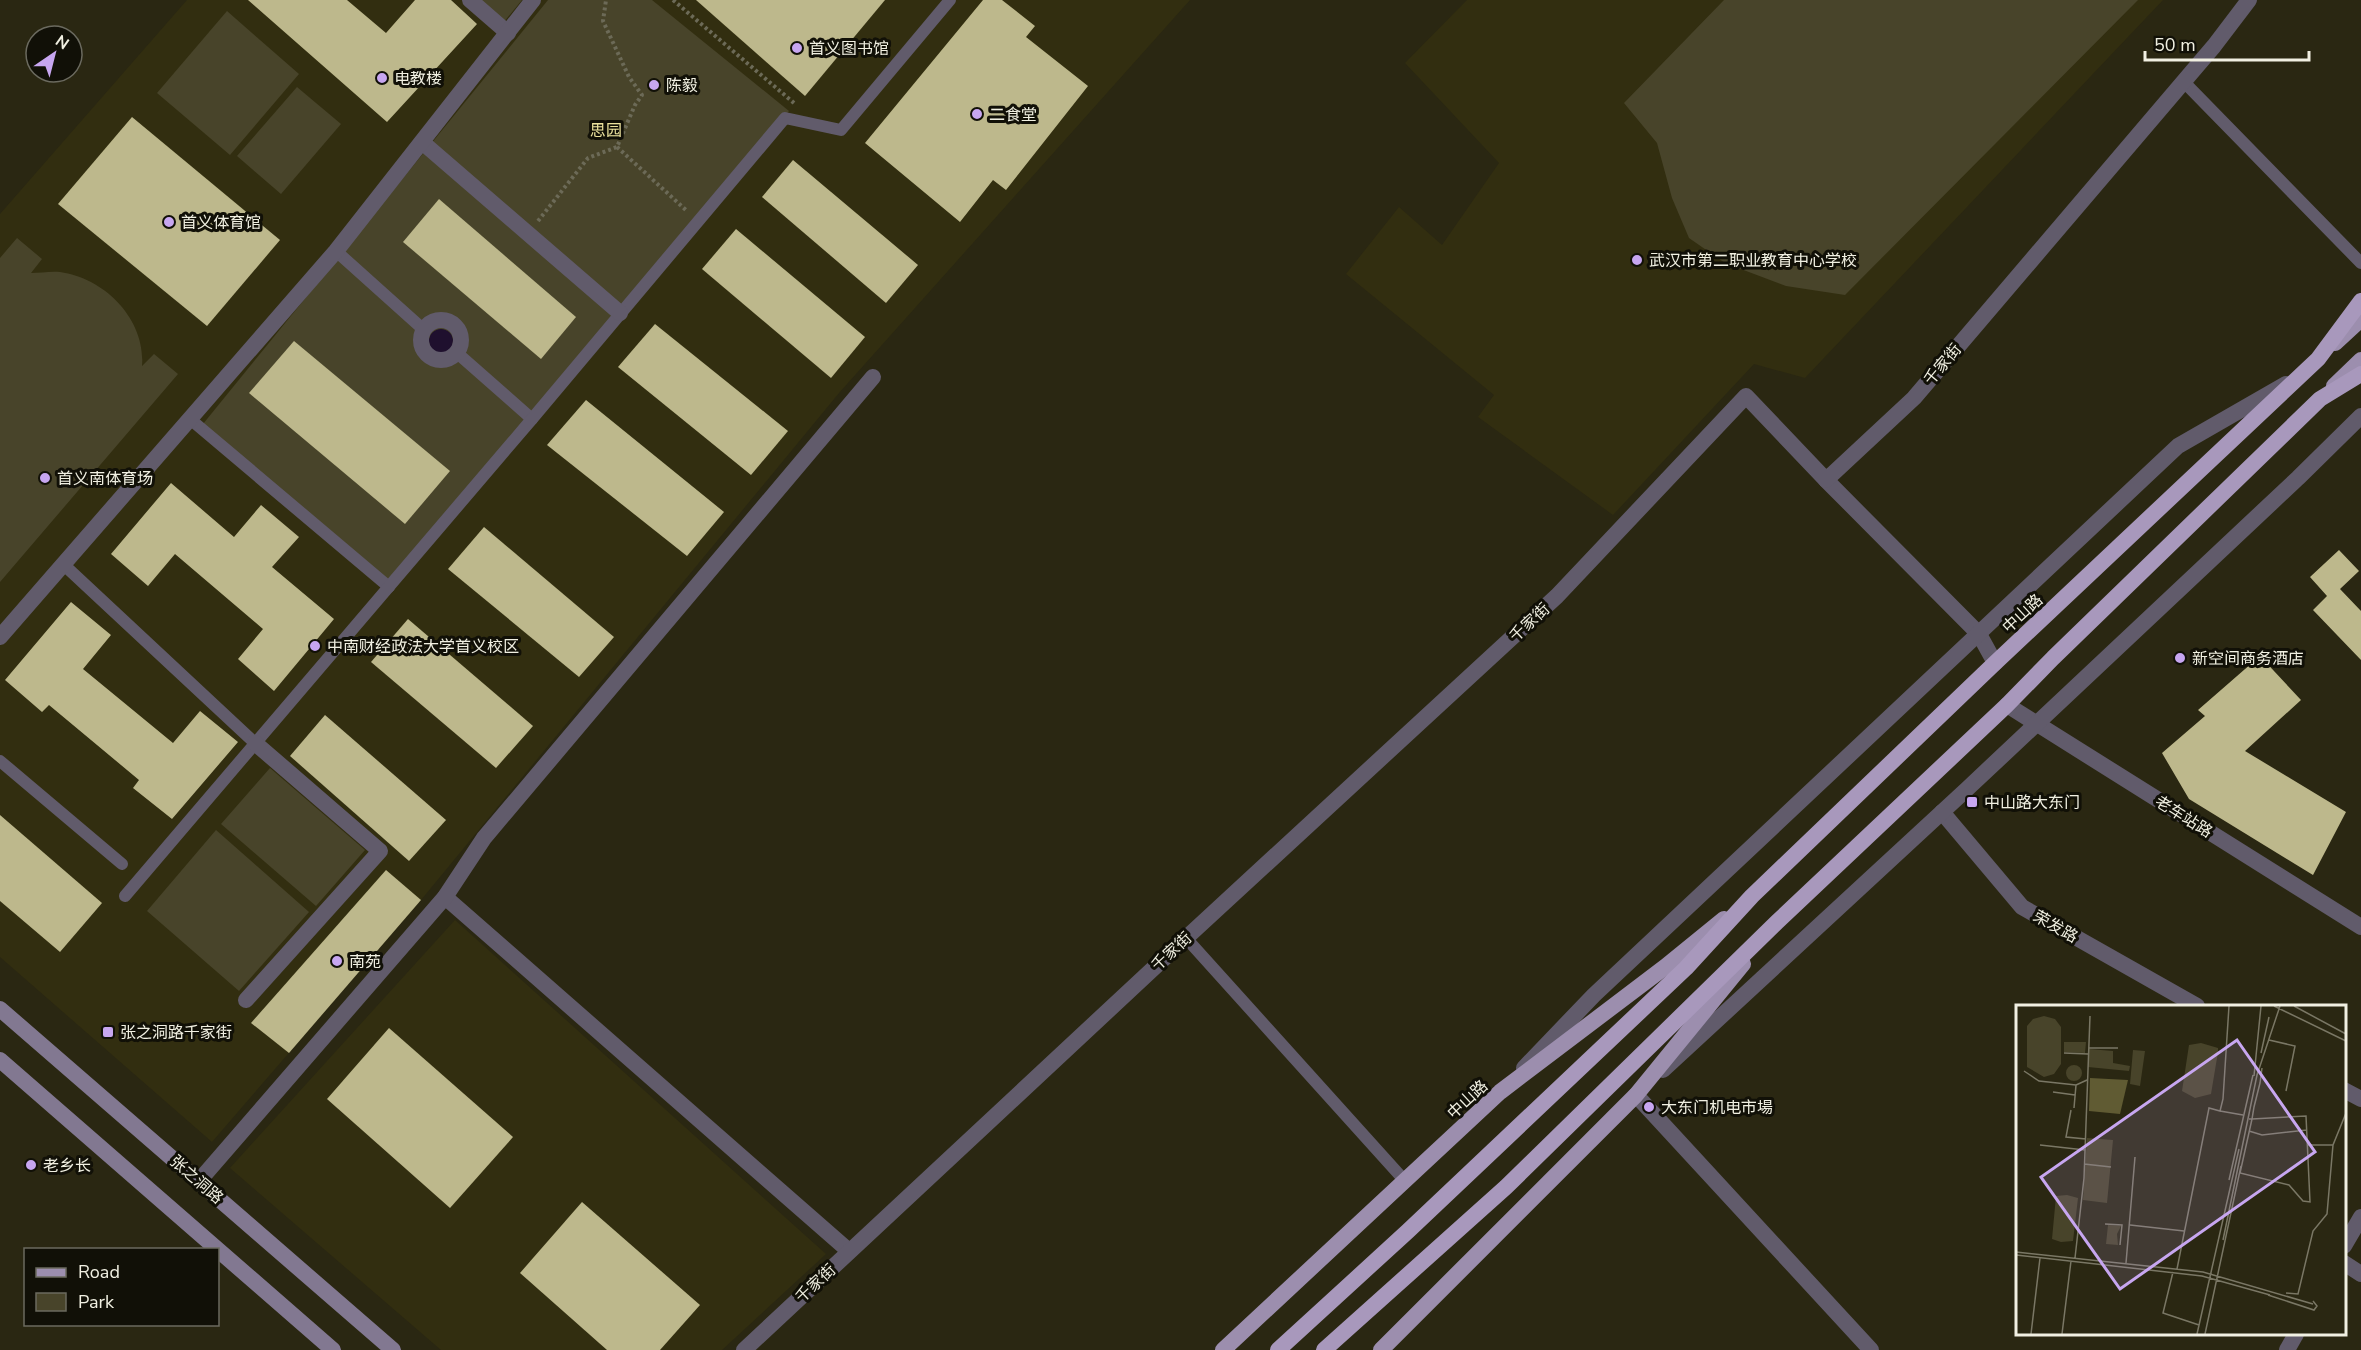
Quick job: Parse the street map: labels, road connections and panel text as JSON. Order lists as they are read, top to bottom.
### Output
{
  "streets": {
    "highway": ["中山路"],
    "main road": ["张之洞路"],
    "street": ["千家街", "老车站路", "荣发路"]
  },
  "parks": ["思园"],
  "places": {
    "other": [
      "首义图书馆",
      "电教楼",
      "陈毅",
      "二食堂",
      "首义体育馆",
      "武汉市第二职业教育中心学校",
      "首义南体育场",
      "中南财经政法大学首义校区",
      "新空间商务酒店",
      "南苑",
      "大东门机电市場",
      "老乡长"
    ],
    "transit": ["中山路大东门", "张之洞路千家街"]
  },
  "legend": ["Road", "Park"],
  "scale_bar": "50 m",
  "north": "top right"
}
